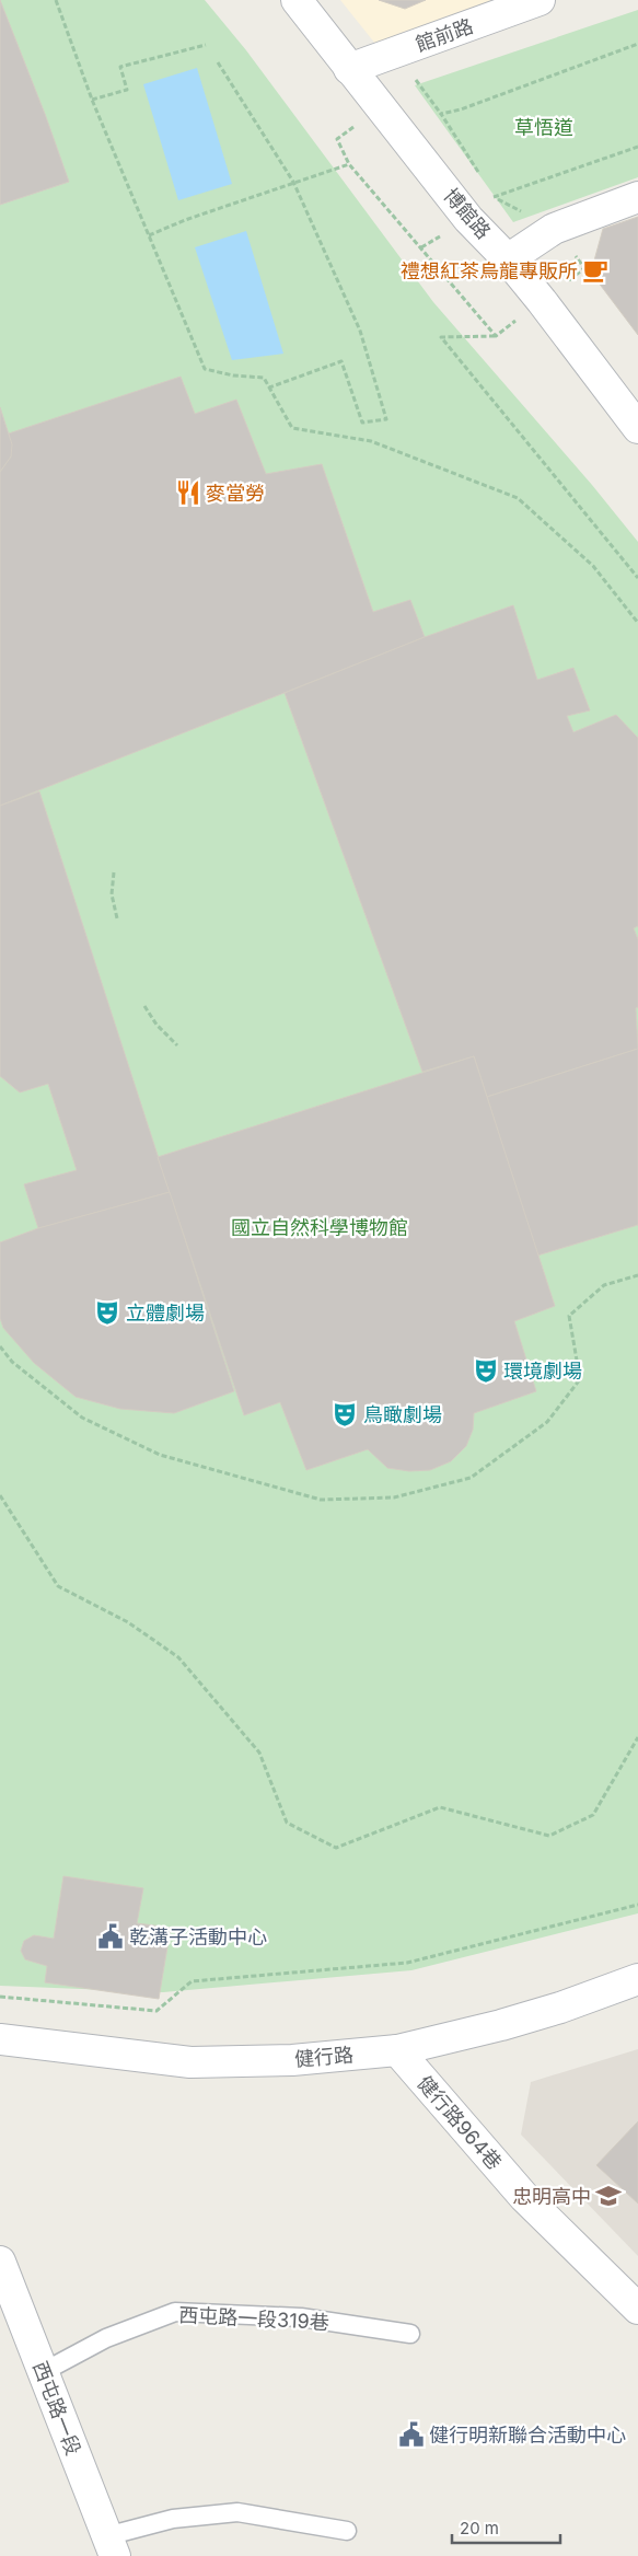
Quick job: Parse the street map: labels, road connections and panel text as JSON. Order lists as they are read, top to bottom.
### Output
{
  "streets": {
    "street": [
      "館前路",
      "博館路",
      "健行路",
      "健行路964巷",
      "西屯路一段"
    ],
    "lane": ["西屯路一段319巷"]
  },
  "crossings": [
    ["館前路", "博館路"],
    ["健行路", "健行路964巷"],
    ["西屯路一段319巷", "西屯路一段"]
  ],
  "parks": ["草悟道", "國立自然科學博物館"],
  "places": {
    "cafe": ["禮想紅茶烏龍專販所"],
    "restaurant": ["麥當勞"],
    "theatre": ["立體劇場", "環境劇場", "鳥瞰劇場"],
    "public building": ["乾溝子活動中心", "健行明新聯合活動中心"],
    "school or university": ["忠明高中"]
  },
  "scale_bar": "20 m"
}
